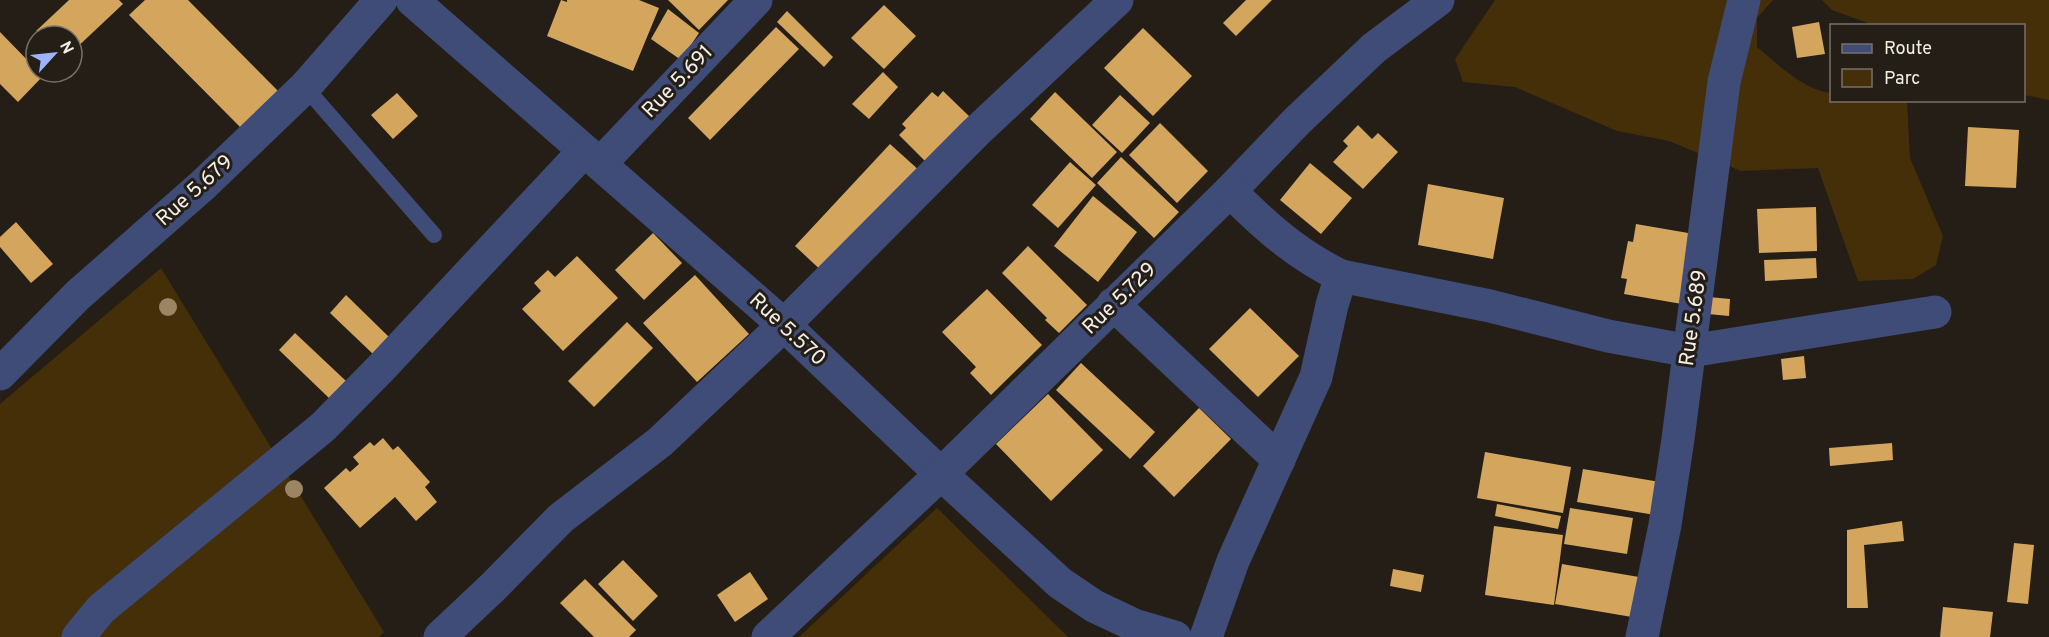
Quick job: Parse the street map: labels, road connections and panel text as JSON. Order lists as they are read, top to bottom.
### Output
{
  "streets": {
    "street": [
      "Rue 5.691",
      "Rue 5.679",
      "Rue 5.729",
      "Rue 5.689",
      "Rue 5.570"
    ]
  },
  "crossings": [
    ["Rue 5.691", "Rue 5.570"],
    ["Rue 5.729", "Rue 5.570"]
  ],
  "legend": ["Route", "Parc"],
  "north": "top right"
}
